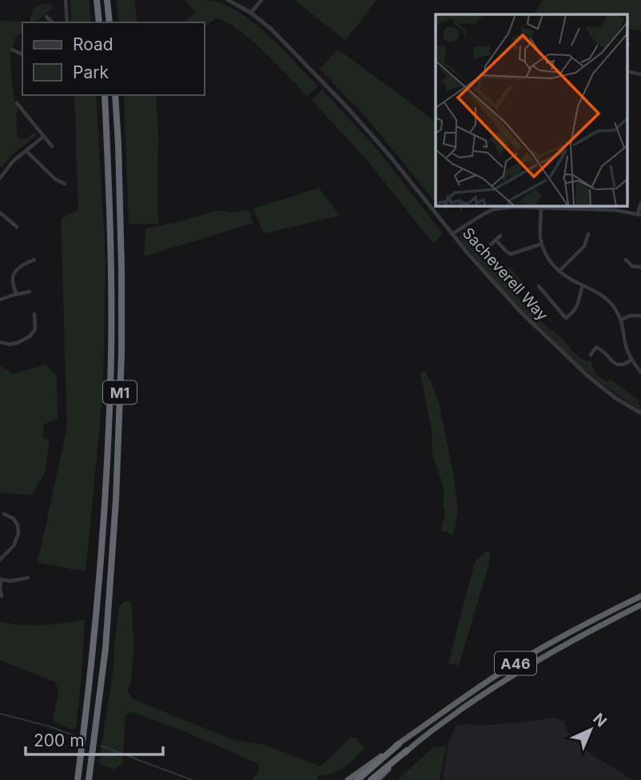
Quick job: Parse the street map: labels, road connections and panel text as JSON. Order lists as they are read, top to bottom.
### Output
{
  "streets": {
    "highway": ["M1", "A46"],
    "street": ["Sacheverell Way"]
  },
  "legend": ["Road", "Park"],
  "scale_bar": "200 m",
  "north": "top right"
}
